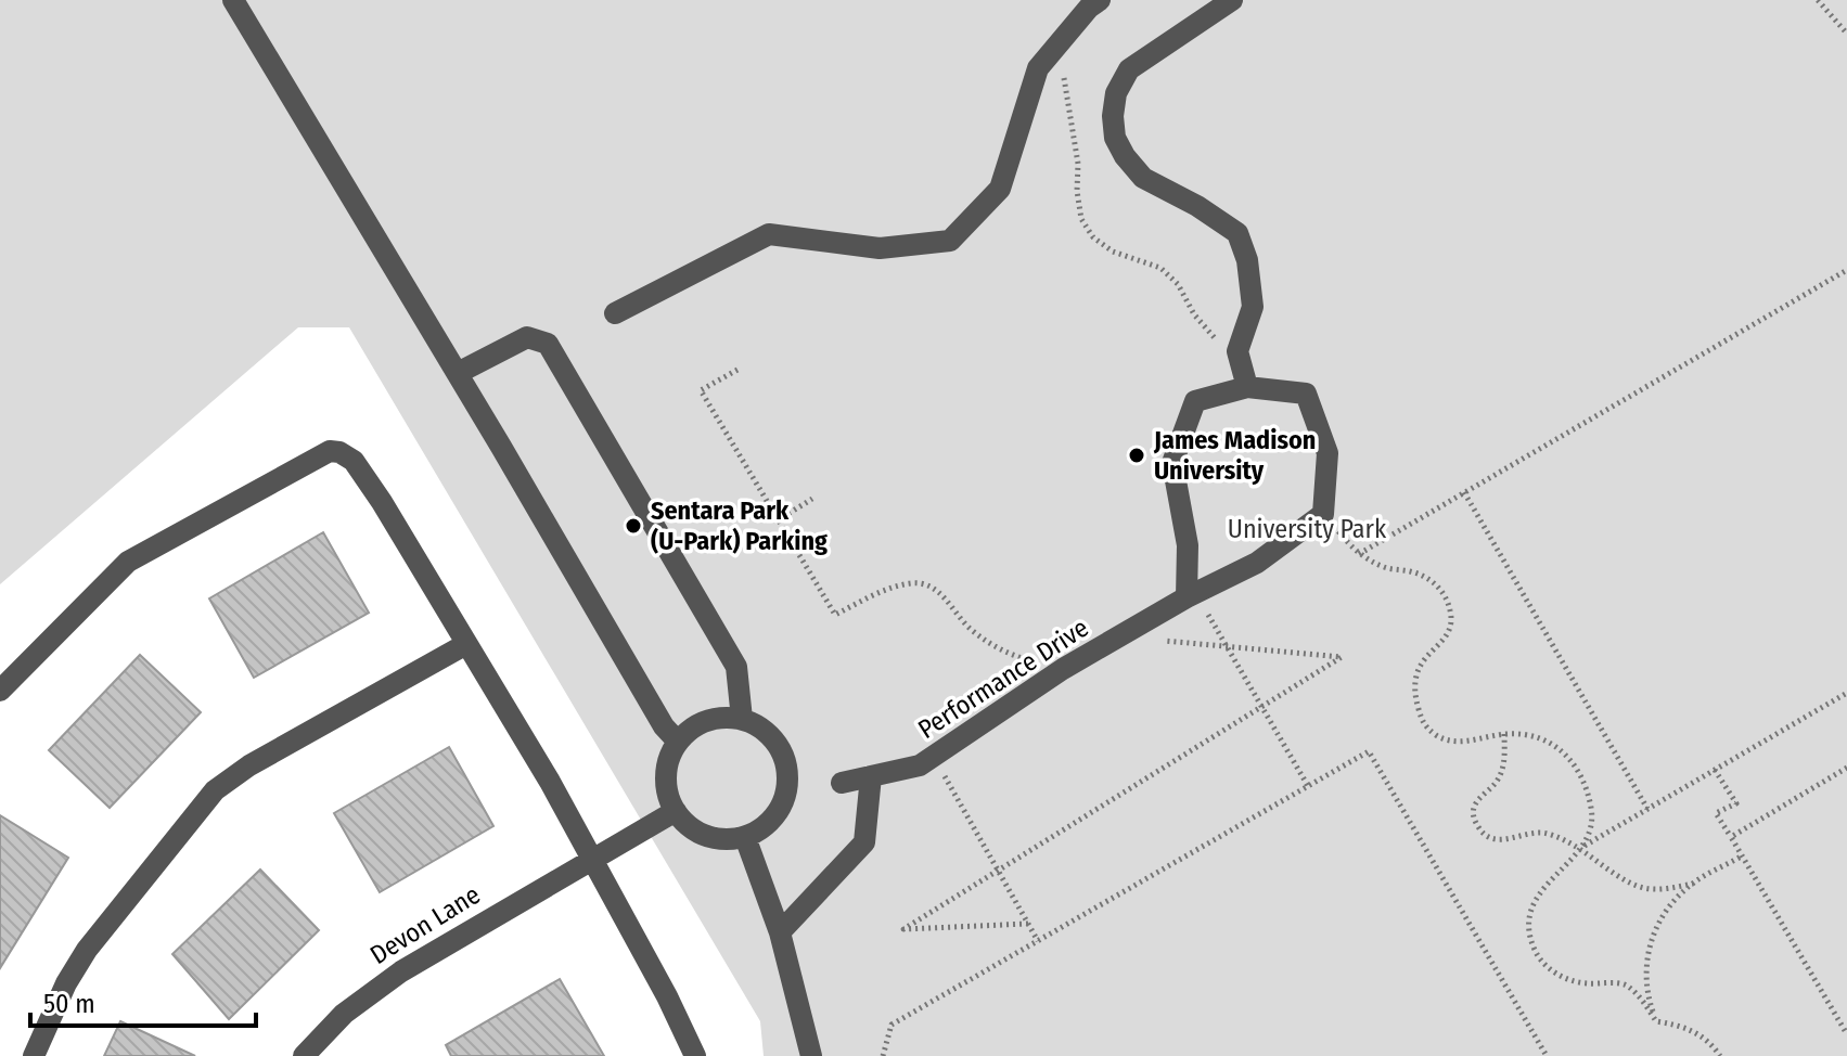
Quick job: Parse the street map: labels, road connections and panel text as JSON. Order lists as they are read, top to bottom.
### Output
{
  "streets": {
    "street": ["Performance Drive", "Devon Lane"]
  },
  "parks": ["University Park"],
  "places": ["James Madison University", "Sentara Park (U-Park) Parking"],
  "scale_bar": "50 m"
}
